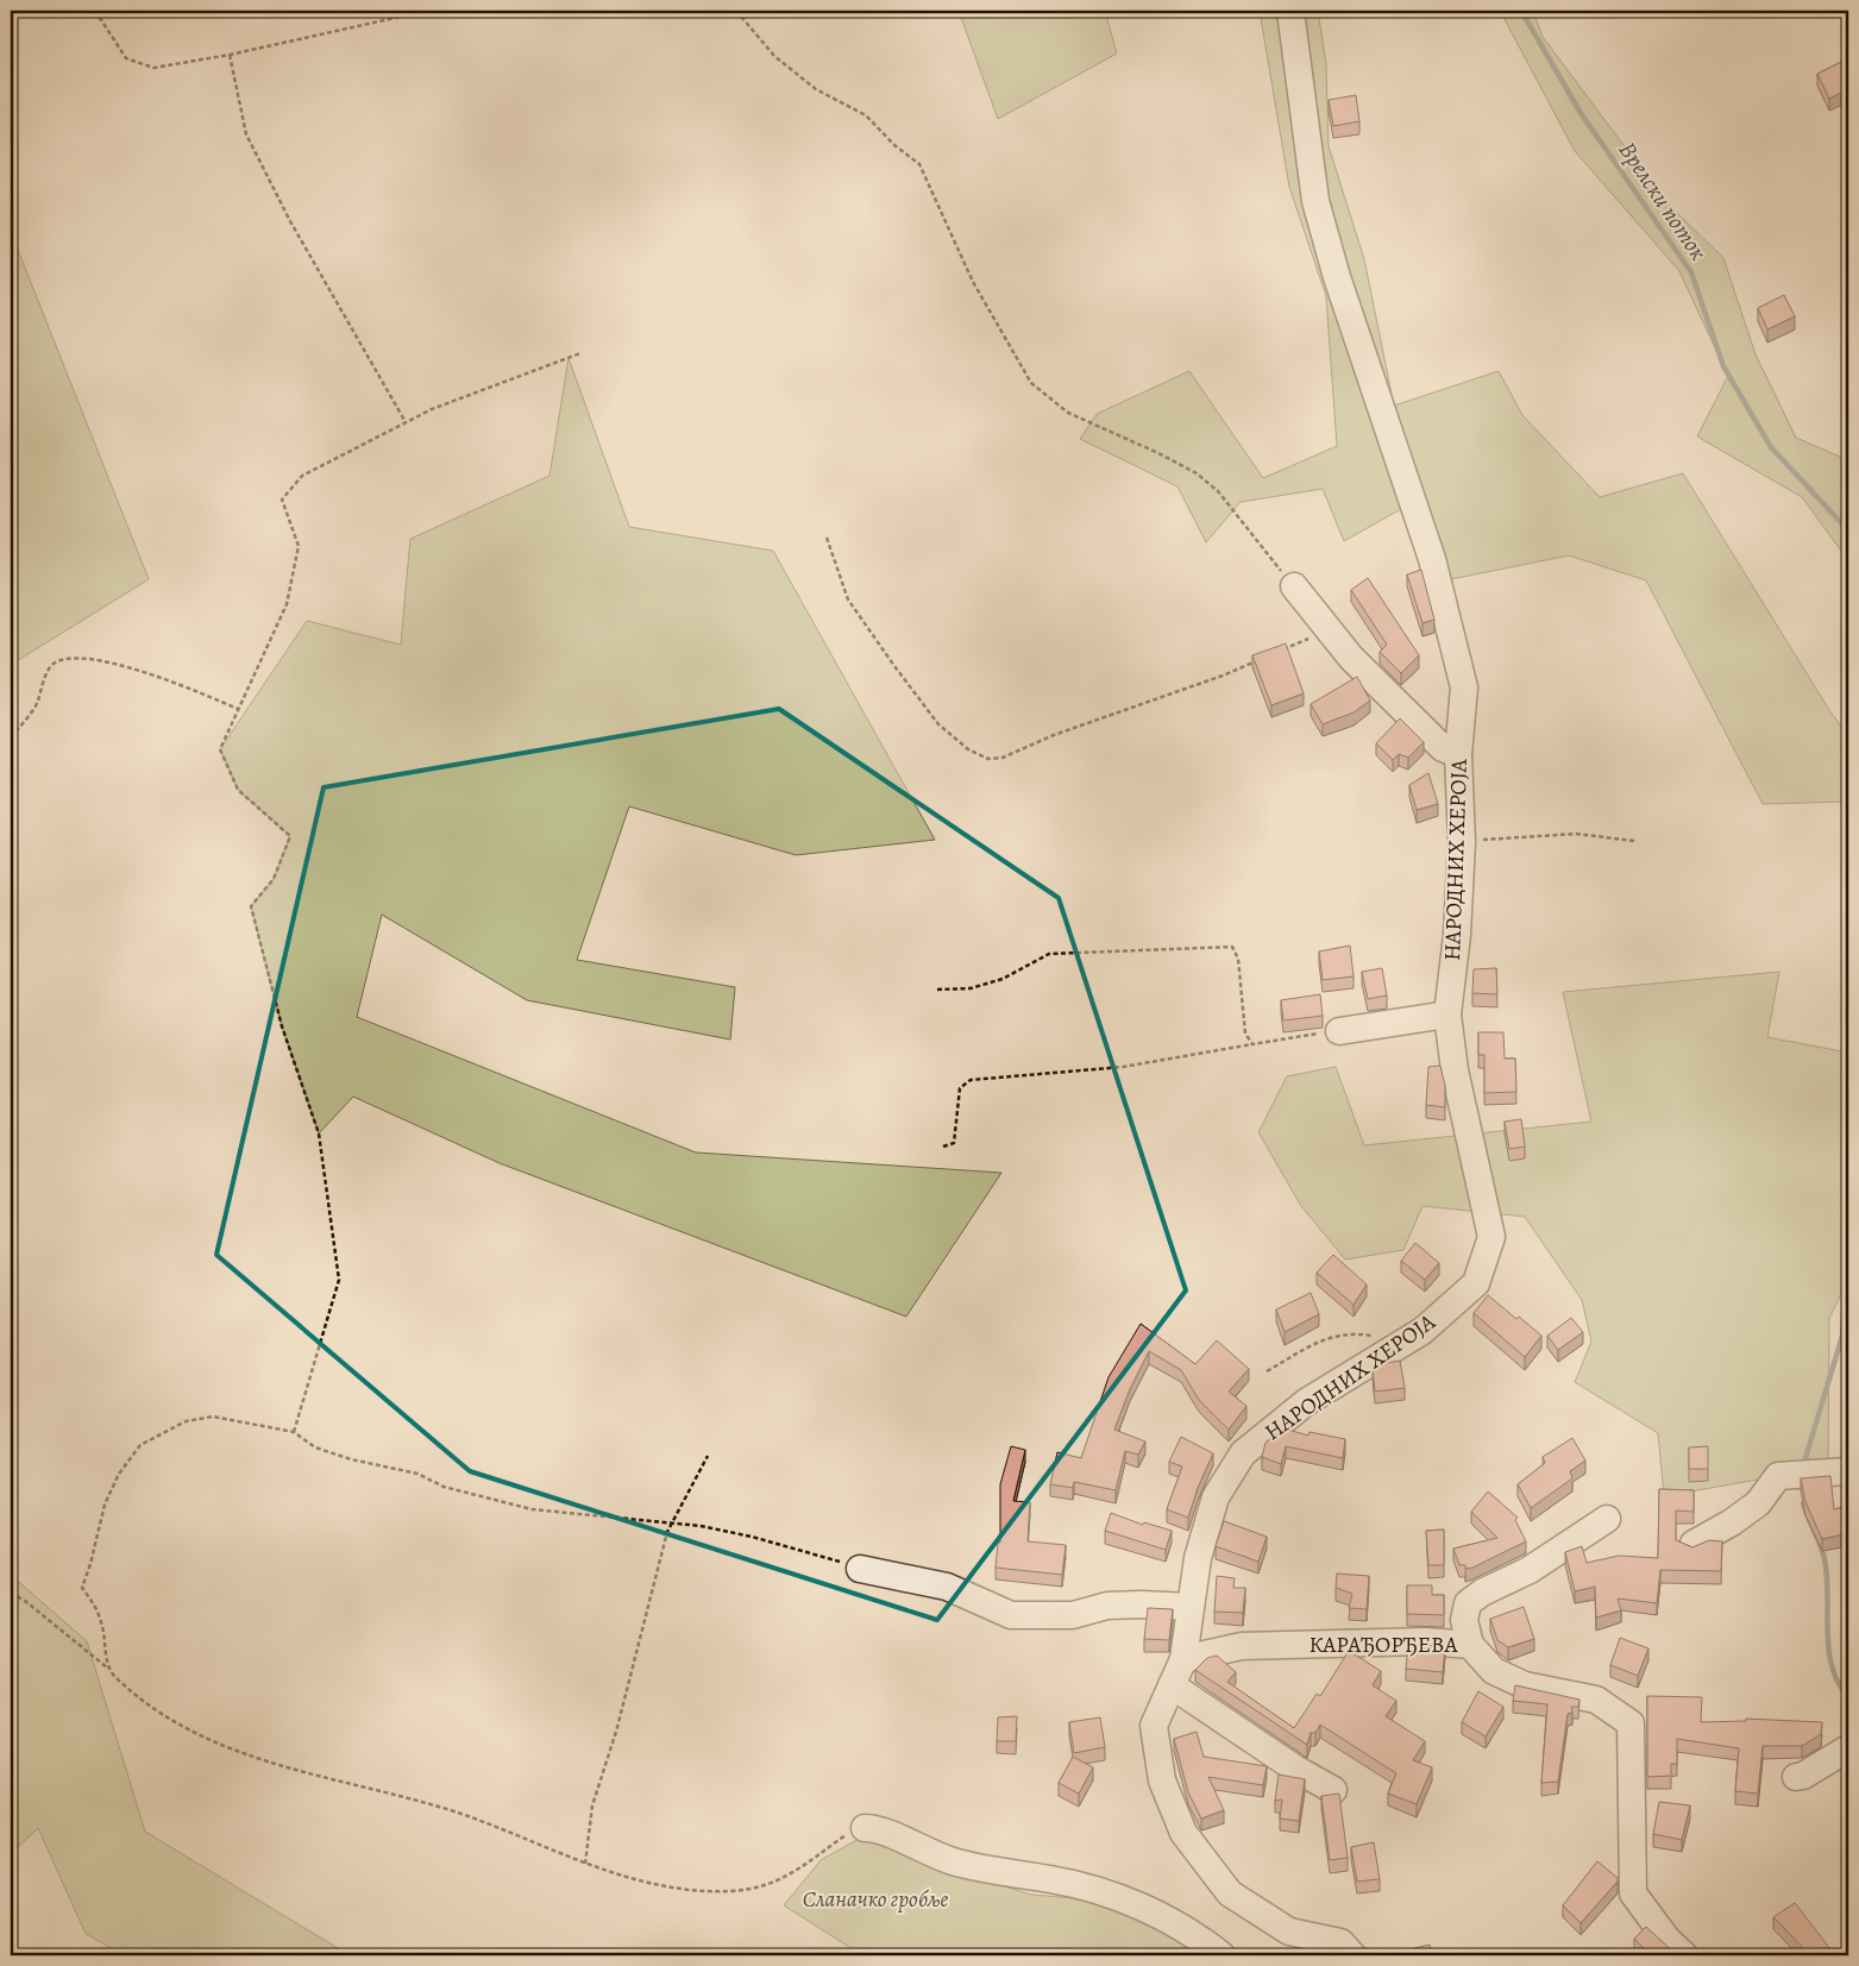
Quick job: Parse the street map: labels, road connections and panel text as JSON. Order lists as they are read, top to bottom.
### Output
{
  "streets": {
    "street": ["НАРОДНИХ ХЕРОЈА", "КАРАЂОРЂЕВА"]
  },
  "crossings": [
    ["НАРОДНИХ ХЕРОЈА", "КАРАЂОРЂЕВА"]
  ],
  "water": ["Врелски поток"],
  "parks": ["Сланачко гробље"]
}
